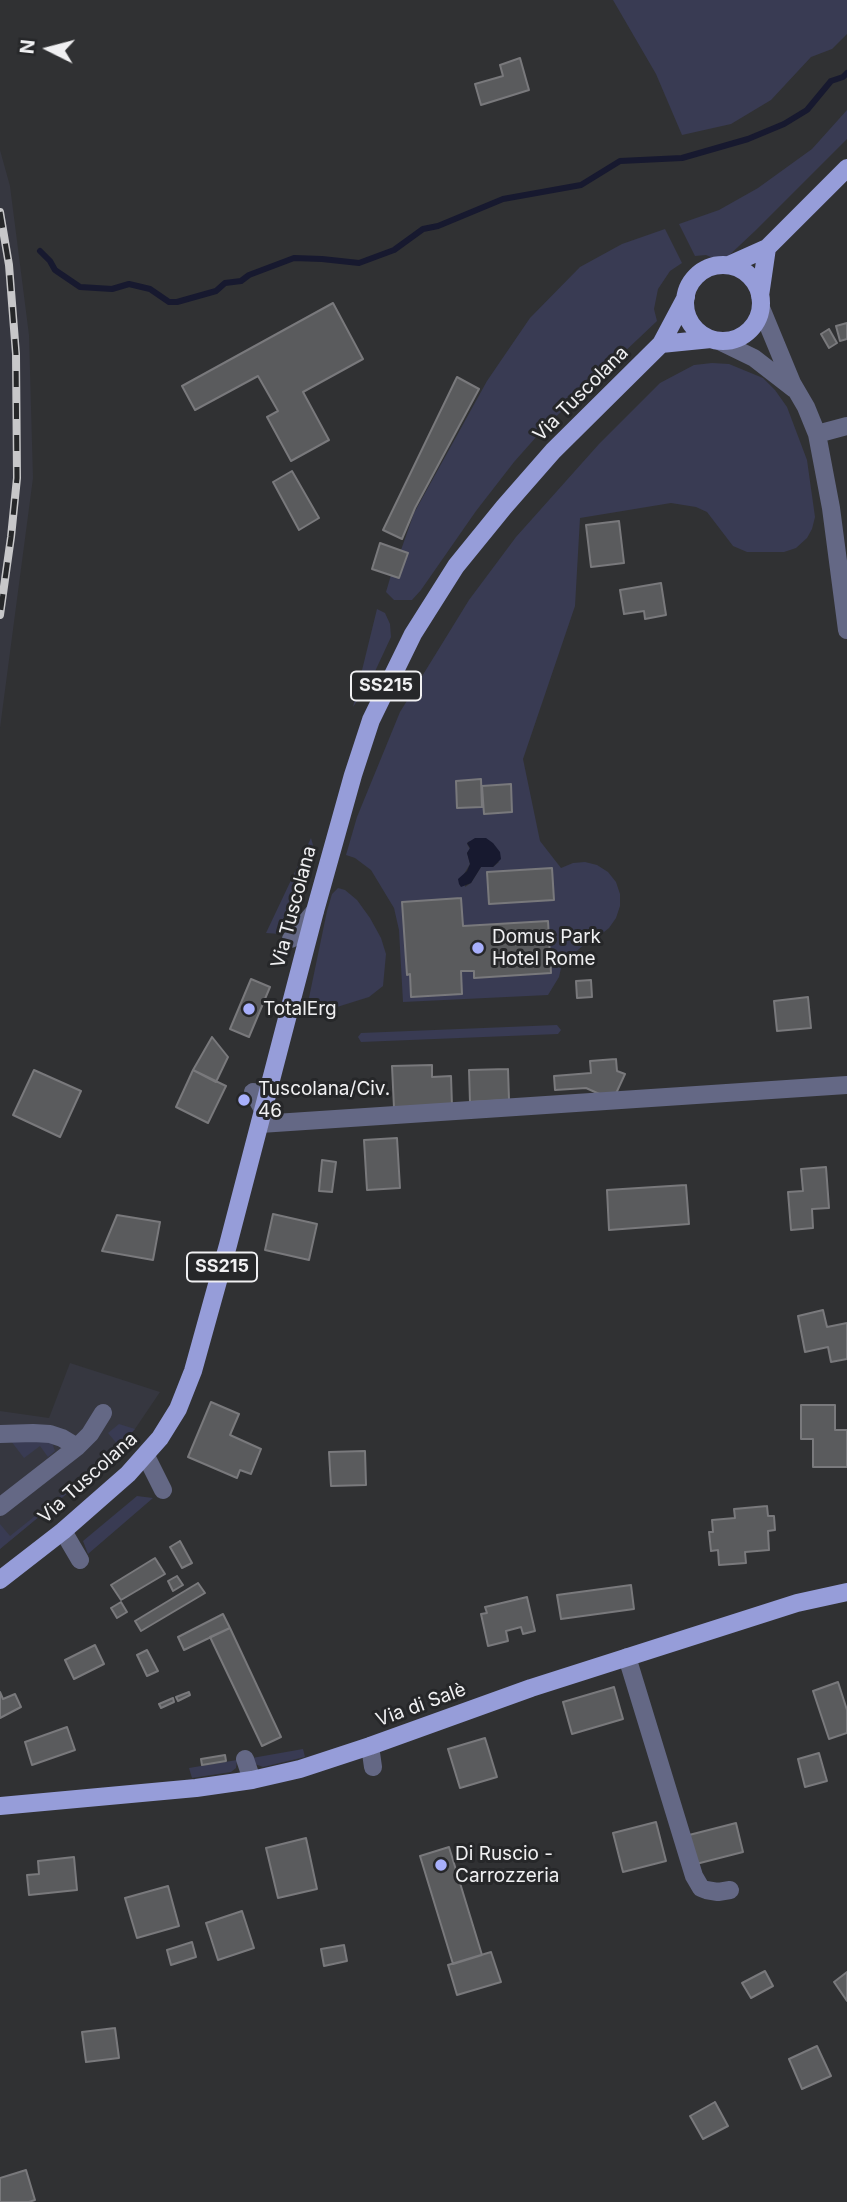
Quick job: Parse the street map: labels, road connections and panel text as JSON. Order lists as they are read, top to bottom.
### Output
{
  "streets": {
    "main road": ["Via Tuscolana", "SS215", "Via di Salè"]
  },
  "places": [
    "Domus Park Hotel Rome",
    "TotalErg",
    "Tuscolana/Civ. 46",
    "Di Ruscio - Carrozzeria"
  ],
  "north": "left"
}
